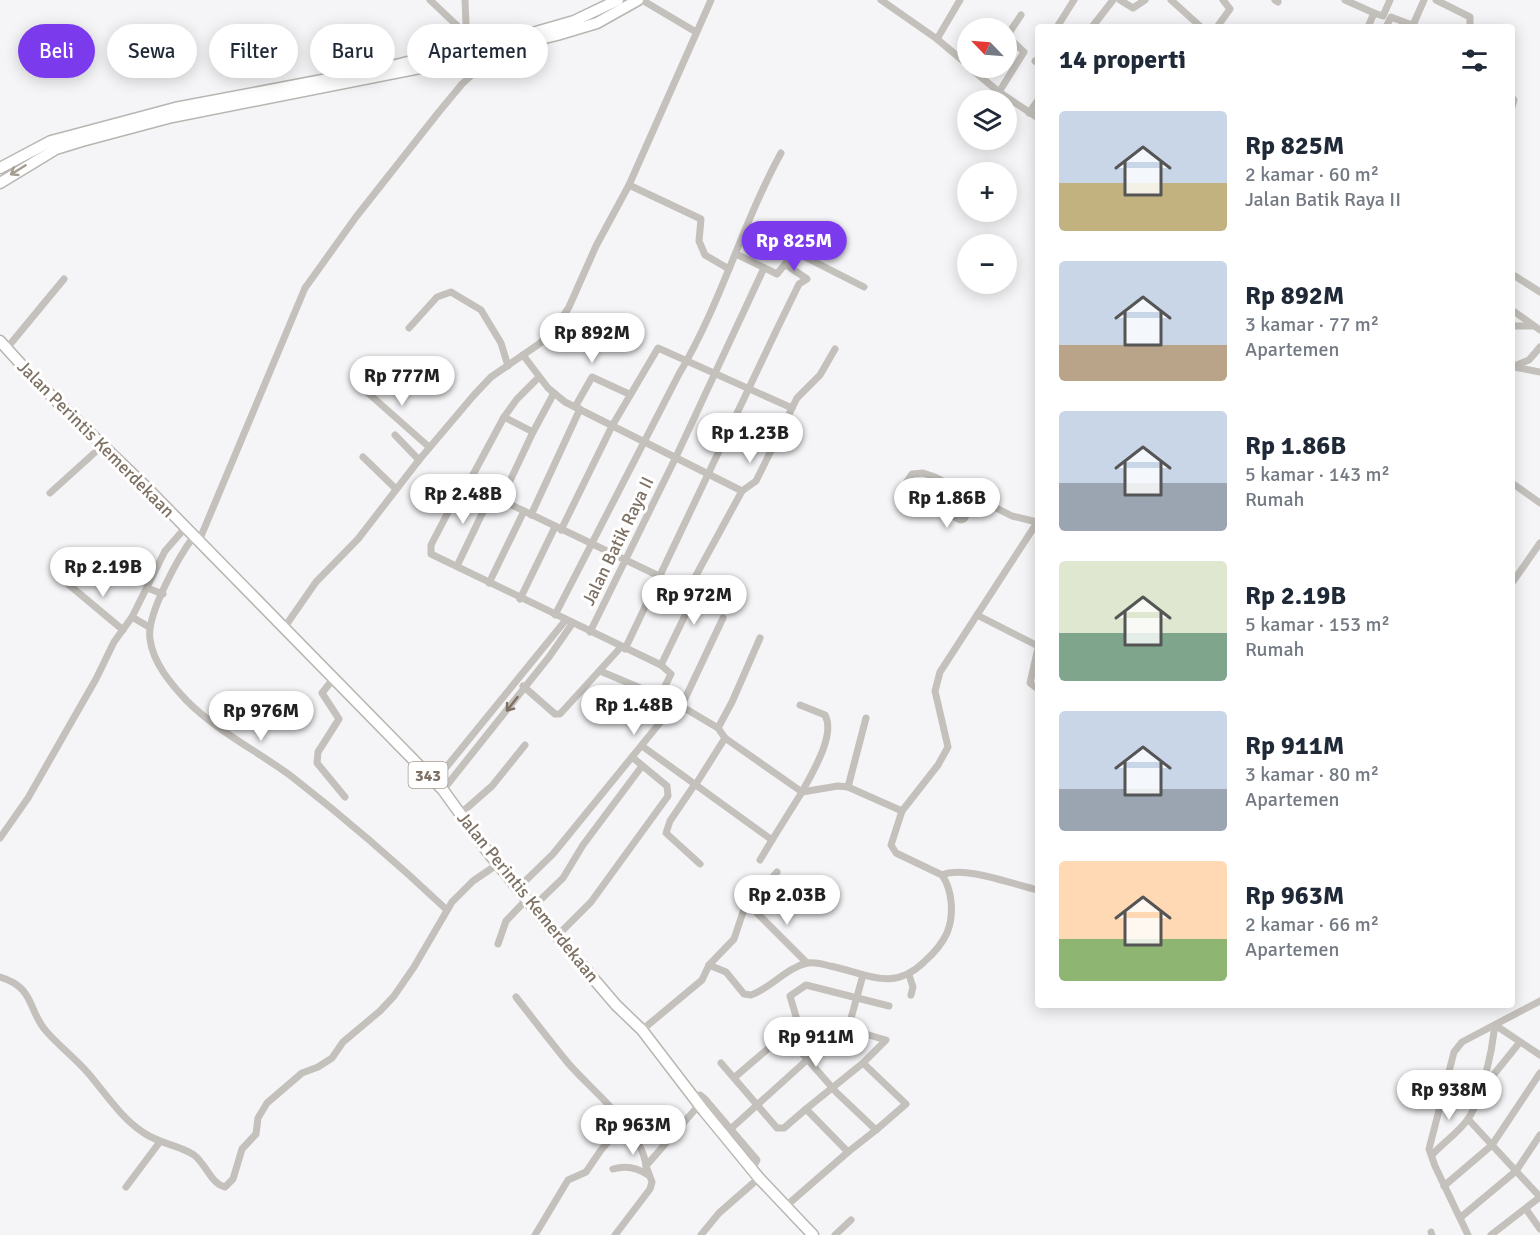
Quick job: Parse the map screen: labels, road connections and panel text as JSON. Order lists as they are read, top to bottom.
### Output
{
  "streets": {
    "main road": ["Jalan Perintis Kemerdekaan", "343"],
    "street": ["Jalan Batik Raya II"]
  },
  "north": "top left",
  "page": {
    "map_buttons": ["+", "−"],
    "chip": [
      "Beli",
      "Sewa",
      "Filter",
      "Baru",
      "Apartemen"
    ],
    "heading": "14 properti",
    "list": [
      {
        "name": "Rp 825M",
        "note": "2 kamar · 60 m² · Jalan Batik Raya II"
      },
      {
        "name": "Rp 892M",
        "note": "3 kamar · 77 m² · Apartemen"
      },
      {
        "name": "Rp 1.86B",
        "note": "5 kamar · 143 m² · Rumah"
      },
      {
        "name": "Rp 2.19B",
        "note": "5 kamar · 153 m² · Rumah"
      },
      {
        "name": "Rp 911M",
        "note": "3 kamar · 80 m² · Apartemen"
      },
      {
        "name": "Rp 963M",
        "note": "2 kamar · 66 m² · Apartemen"
      }
    ],
    "price": [
      "Rp 825M",
      "Rp 892M",
      "Rp 777M",
      "Rp 1.23B",
      "Rp 2.48B",
      "Rp 1.86B",
      "Rp 2.19B",
      "Rp 972M",
      "Rp 1.48B",
      "Rp 976M",
      "Rp 2.03B",
      "Rp 911M",
      "Rp 938M",
      "Rp 963M"
    ]
  }
}
